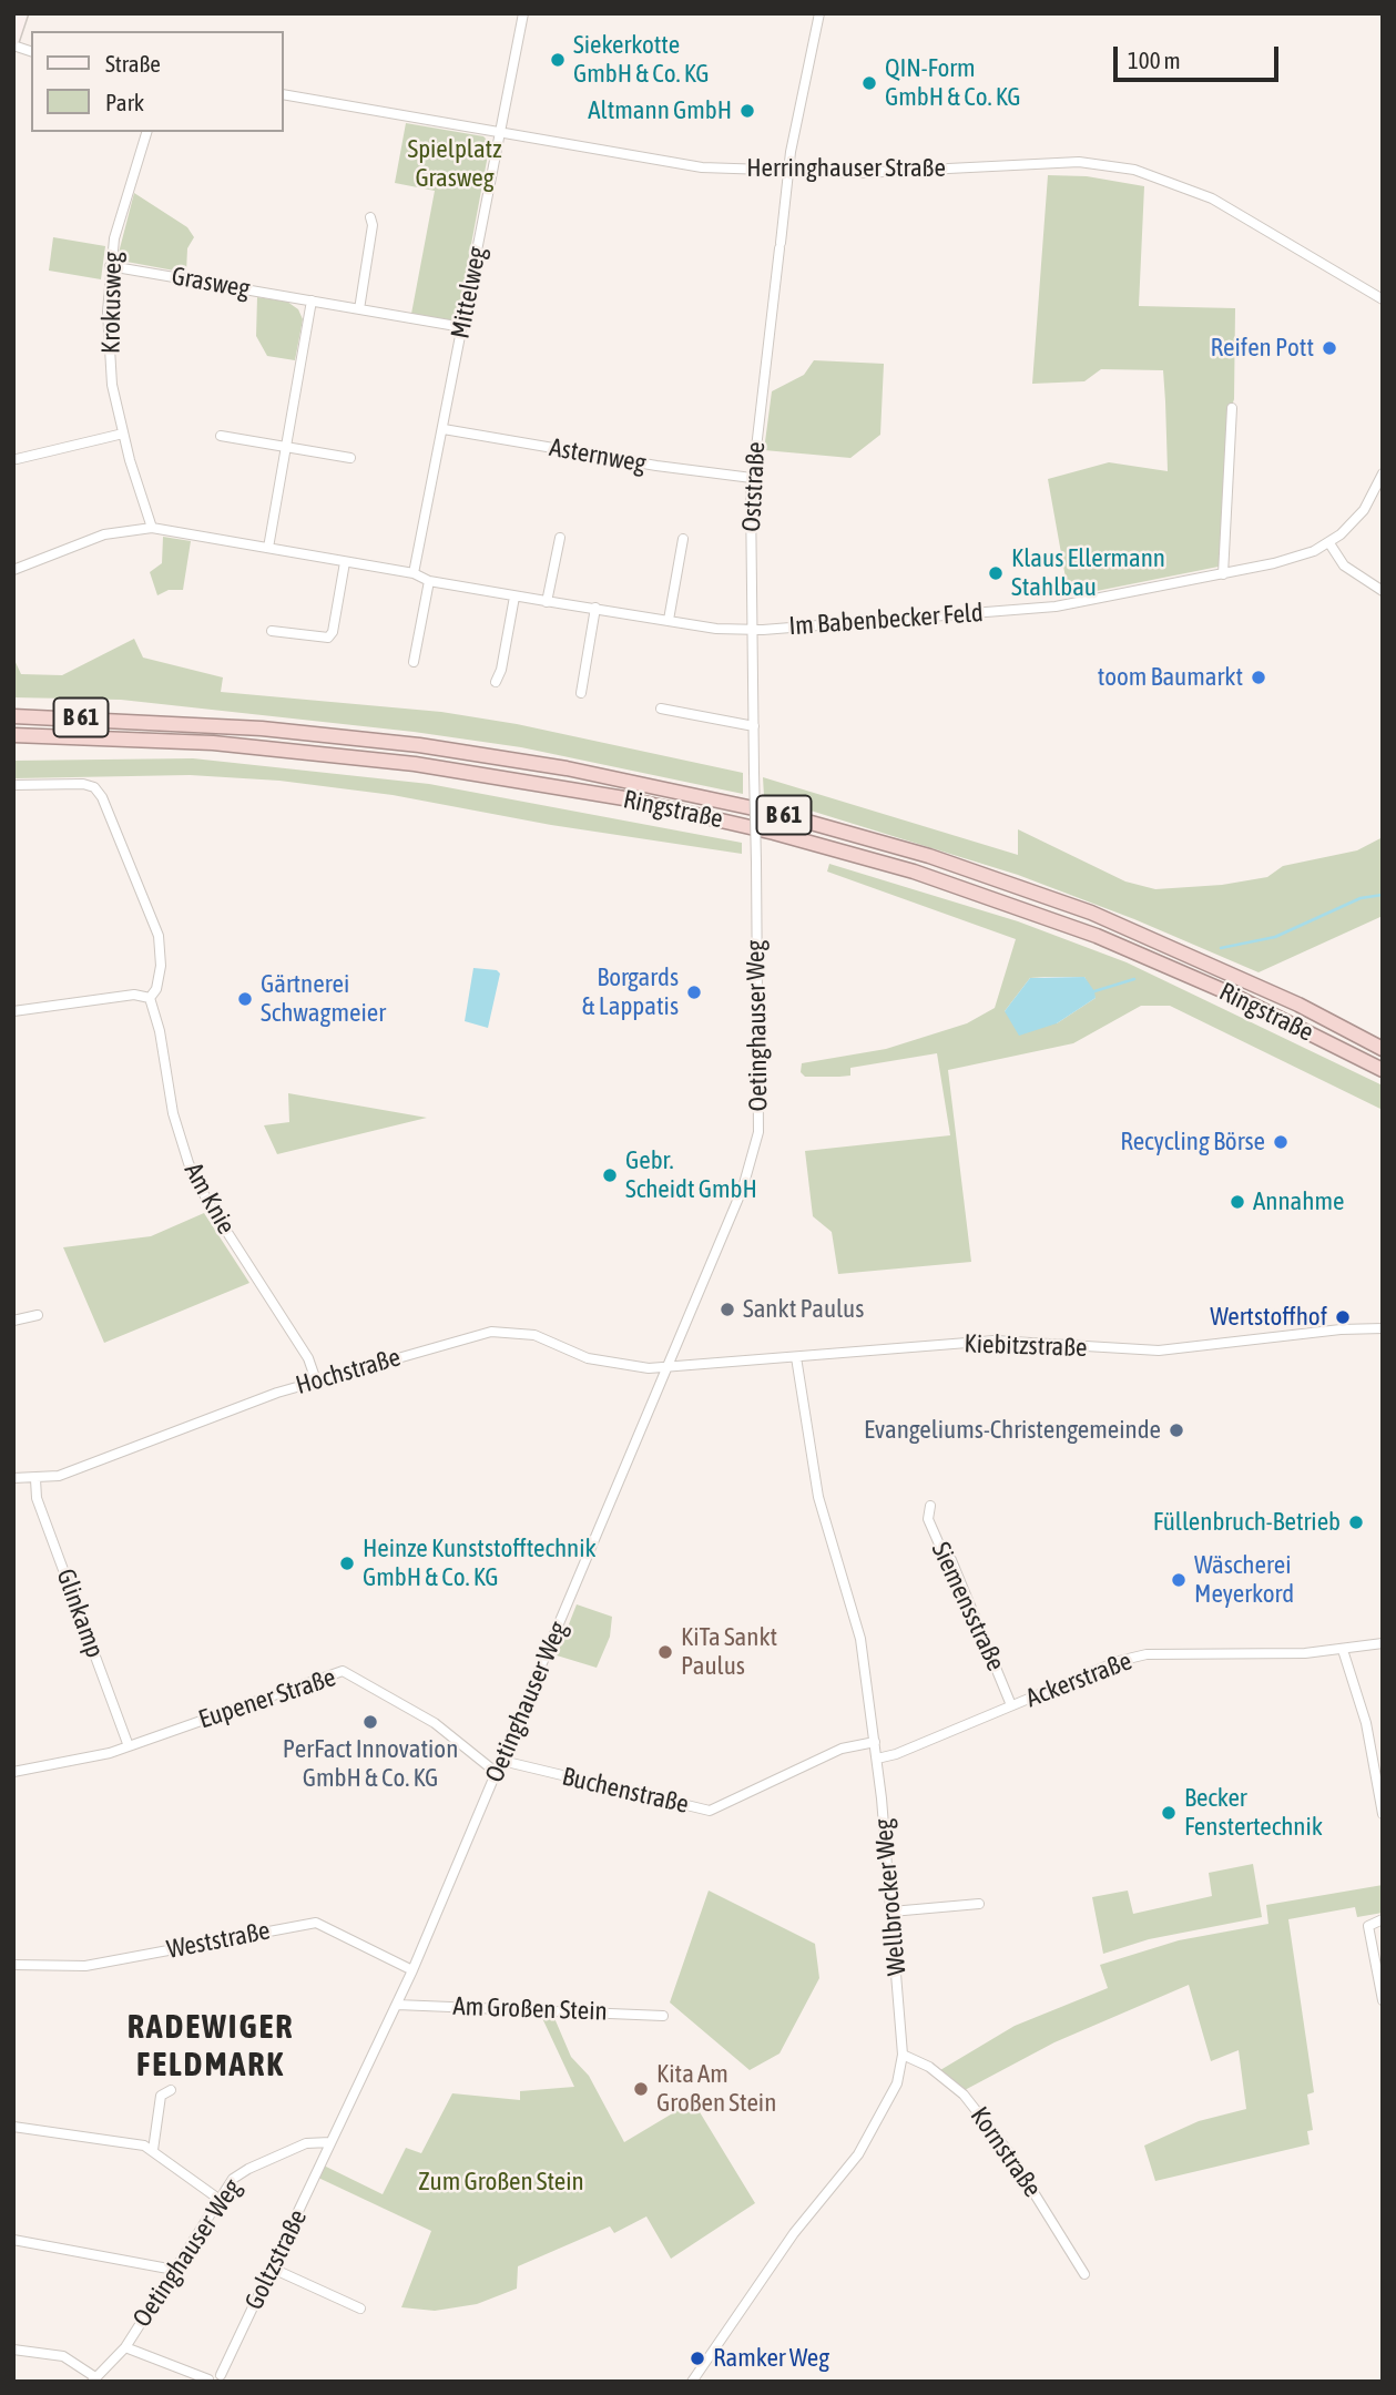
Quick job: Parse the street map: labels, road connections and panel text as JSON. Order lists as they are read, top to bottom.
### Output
{
  "streets": {
    "highway": ["B 61", "Ringstraße"],
    "street": [
      "Herringhauser Straße",
      "Grasweg",
      "Mittelweg",
      "Krokusweg",
      "Asternweg",
      "Oststraße",
      "Im Babenbecker Feld",
      "Oetinghauser Weg",
      "Am Knie",
      "Kiebitzstraße",
      "Hochstraße",
      "Siemensstraße",
      "Glinkamp",
      "Ackerstraße",
      "Eupener Straße",
      "Buchenstraße",
      "Wellbrocker Weg",
      "Weststraße",
      "Am Großen Stein",
      "Kornstraße",
      "Goltzstraße"
    ]
  },
  "crossings": [
    ["Herringhauser Straße", "Mittelweg"],
    ["Herringhauser Straße", "Oststraße"],
    ["Grasweg", "Mittelweg"],
    ["Grasweg", "Krokusweg"],
    ["Mittelweg", "Asternweg"],
    ["Mittelweg", "Im Babenbecker Feld"],
    ["Krokusweg", "Im Babenbecker Feld"],
    ["Asternweg", "Oststraße"],
    ["Oststraße", "Im Babenbecker Feld"],
    ["Oststraße", "Oetinghauser Weg"],
    ["Oetinghauser Weg", "Kiebitzstraße"],
    ["Oetinghauser Weg", "Hochstraße"],
    ["Oetinghauser Weg", "Eupener Straße"],
    ["Oetinghauser Weg", "Buchenstraße"],
    ["Oetinghauser Weg", "Weststraße"],
    ["Oetinghauser Weg", "Am Großen Stein"],
    ["Oetinghauser Weg", "Goltzstraße"],
    ["Am Knie", "Hochstraße"],
    ["Kiebitzstraße", "Hochstraße"],
    ["Kiebitzstraße", "Wellbrocker Weg"],
    ["Hochstraße", "Glinkamp"],
    ["Siemensstraße", "Ackerstraße"],
    ["Glinkamp", "Eupener Straße"],
    ["Ackerstraße", "Wellbrocker Weg"],
    ["Buchenstraße", "Wellbrocker Weg"],
    ["Wellbrocker Weg", "Kornstraße"]
  ],
  "districts": ["RADEWIGER FELDMARK"],
  "parks": ["Spielplatz Grasweg", "Zum Großen Stein"],
  "places": [
    "Siekerkotte GmbH & Co. KG",
    "QIN-Form GmbH & Co. KG",
    "Altmann GmbH",
    "Reifen Pott",
    "Klaus Ellermann Stahlbau",
    "toom Baumarkt",
    "Borgards & Lappatis",
    "Gärtnerei Schwagmeier",
    "Recycling Börse",
    "Gebr. Scheidt GmbH",
    "Annahme",
    "Sankt Paulus",
    "Wertstoffhof",
    "Evangeliums-Christengemeinde",
    "Füllenbruch-Betrieb",
    "Heinze Kunststofftechnik GmbH & Co. KG",
    "Wäscherei Meyerkord",
    "KiTa Sankt Paulus",
    "PerFact Innovation GmbH & Co. KG",
    "Becker Fenstertechnik",
    "Kita Am Großen Stein",
    "Ramker Weg"
  ],
  "legend": ["Straße", "Park"],
  "scale_bar": "100 m"
}
